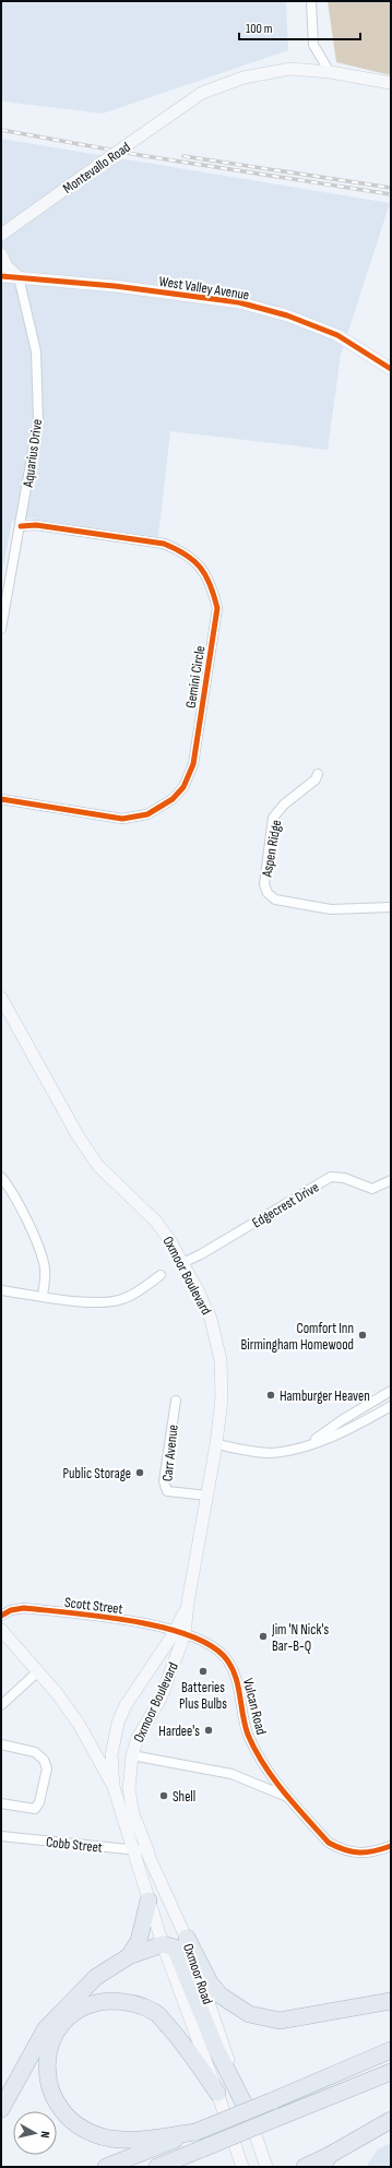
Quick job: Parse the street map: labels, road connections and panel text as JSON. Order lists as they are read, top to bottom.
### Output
{
  "streets": {
    "main road": [
      "Montevallo Road",
      "West Valley Avenue",
      "Oxmoor Boulevard",
      "Oxmoor Road"
    ],
    "street": [
      "Aquarius Drive",
      "Gemini Circle",
      "Aspen Ridge",
      "Edgecrest Drive",
      "Carr Avenue",
      "Scott Street",
      "Vulcan Road",
      "Cobb Street"
    ]
  },
  "crossings": [
    ["West Valley Avenue", "Aquarius Drive"],
    ["Aquarius Drive", "Gemini Circle"],
    ["Edgecrest Drive", "Oxmoor Boulevard"],
    ["Oxmoor Boulevard", "Carr Avenue"],
    ["Oxmoor Boulevard", "Scott Street"],
    ["Oxmoor Boulevard", "Vulcan Road"],
    ["Oxmoor Boulevard", "Cobb Street"],
    ["Oxmoor Boulevard", "Oxmoor Road"],
    ["Scott Street", "Vulcan Road"],
    ["Cobb Street", "Oxmoor Road"]
  ],
  "places": [
    "Comfort Inn Birmingham Homewood",
    "Hamburger Heaven",
    "Public Storage",
    "Jim 'N Nick's Bar-B-Q",
    "Batteries Plus Bulbs",
    "Hardee's",
    "Shell"
  ],
  "scale_bar": "100 m",
  "north": "right"
}
